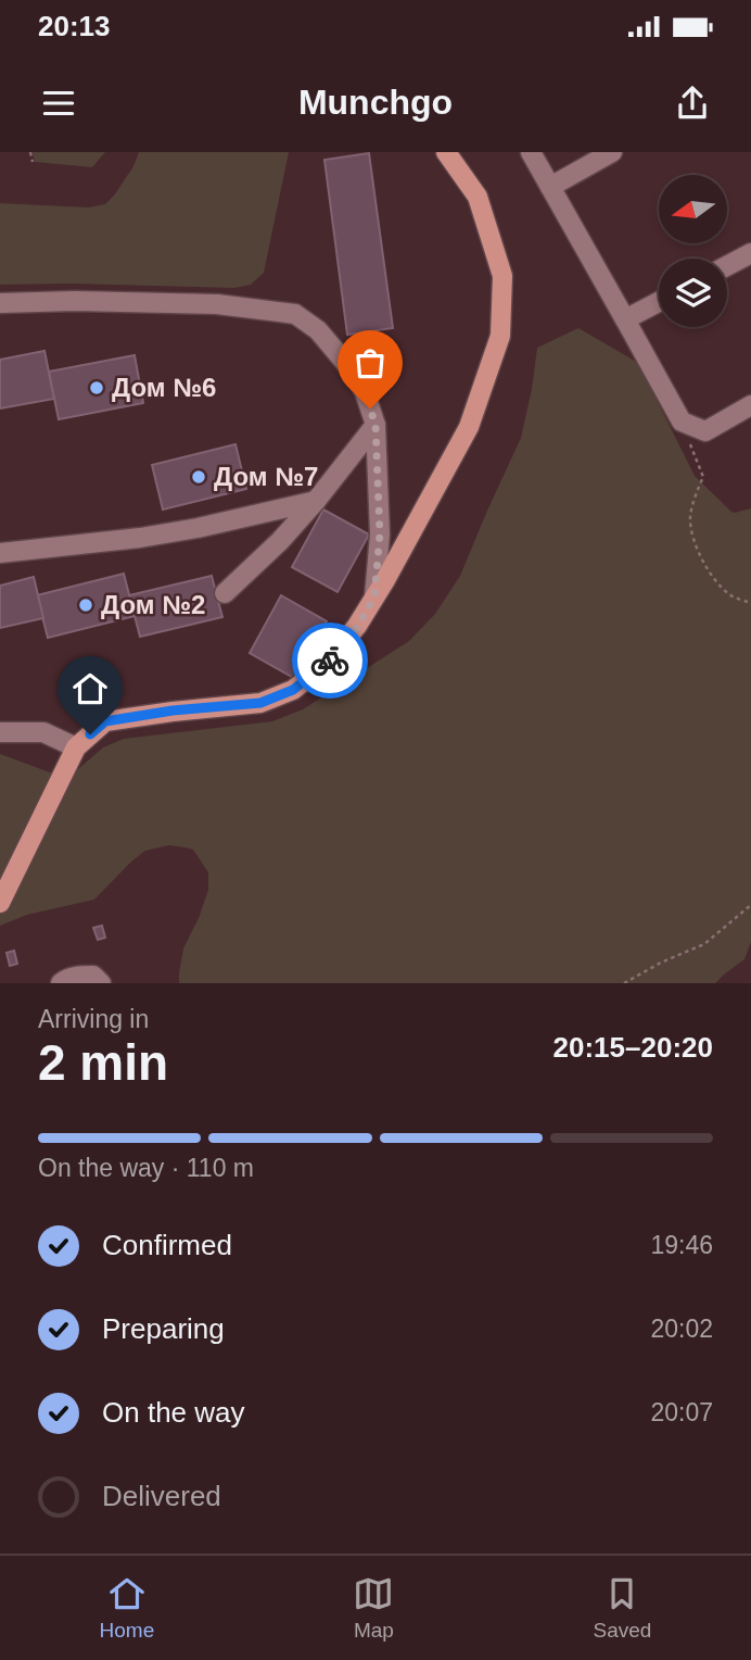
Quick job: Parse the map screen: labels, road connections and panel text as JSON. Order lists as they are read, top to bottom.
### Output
{
  "places": ["Дом №6", "Дом №7", "Дом №2"],
  "north": "left",
  "page": {
    "status": "20:13",
    "header": "Munchgo",
    "heading": ["2 min", "Arriving in", "20:15–20:20"],
    "bar": "On the way · 110 m",
    "list": [
      ["Confirmed", "19:46"],
      ["Preparing", "20:02"],
      ["On the way", "20:07"],
      "Delivered"
    ],
    "tabs": ["Home", "Map", "Saved"]
  }
}
